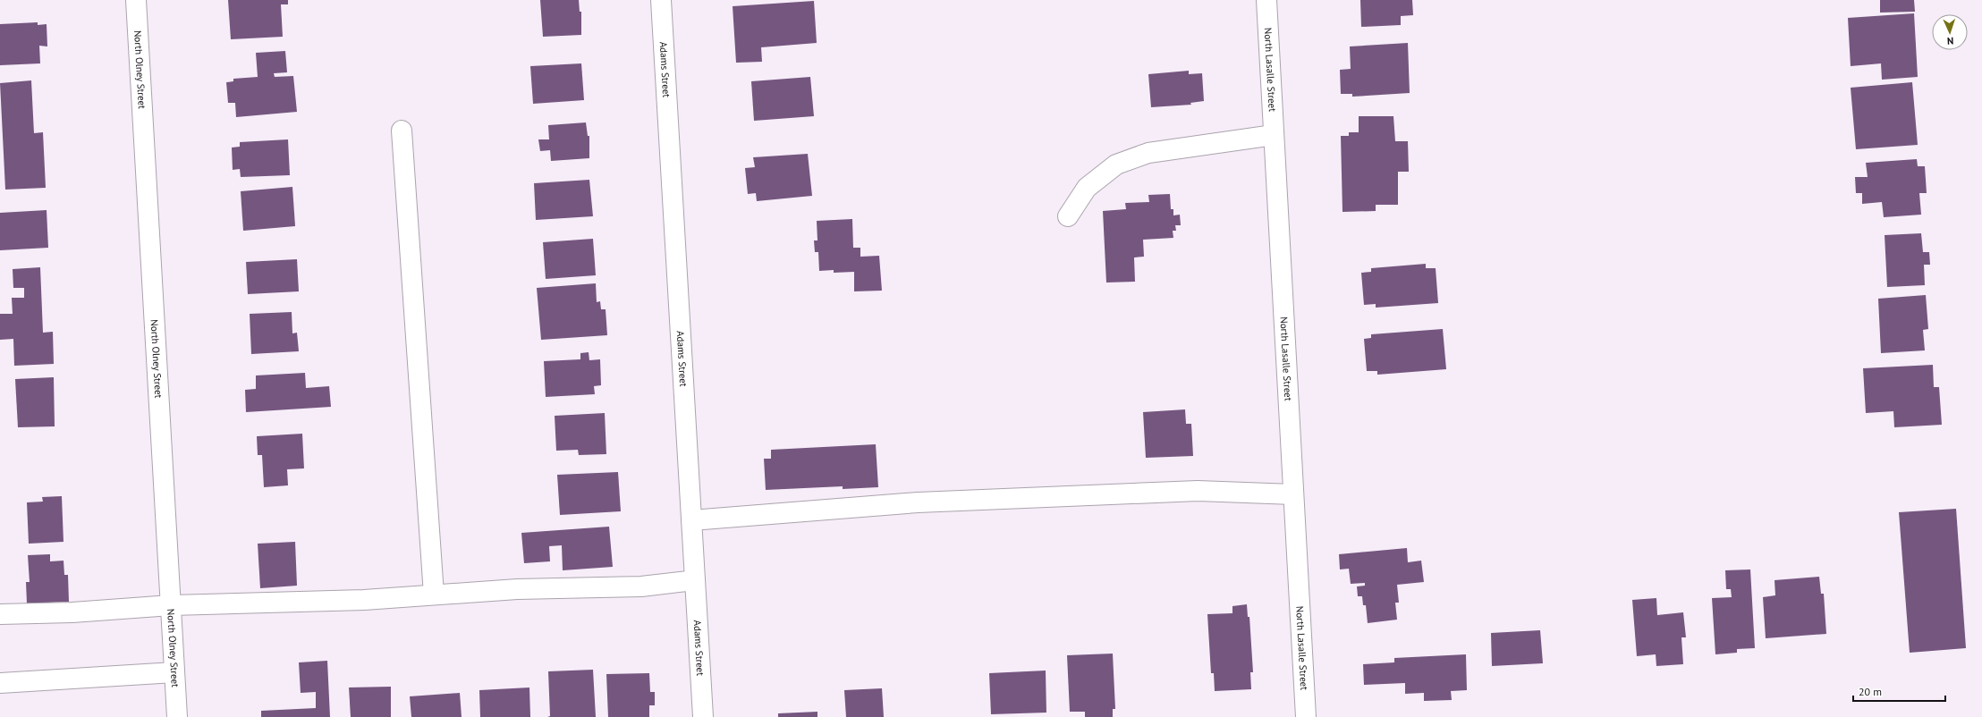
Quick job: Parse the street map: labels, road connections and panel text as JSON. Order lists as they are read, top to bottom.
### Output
{
  "streets": {
    "street": ["North Lasalle Street", "North Olney Street", "Adams Street"]
  },
  "scale_bar": "20 m",
  "north": "bottom"
}
